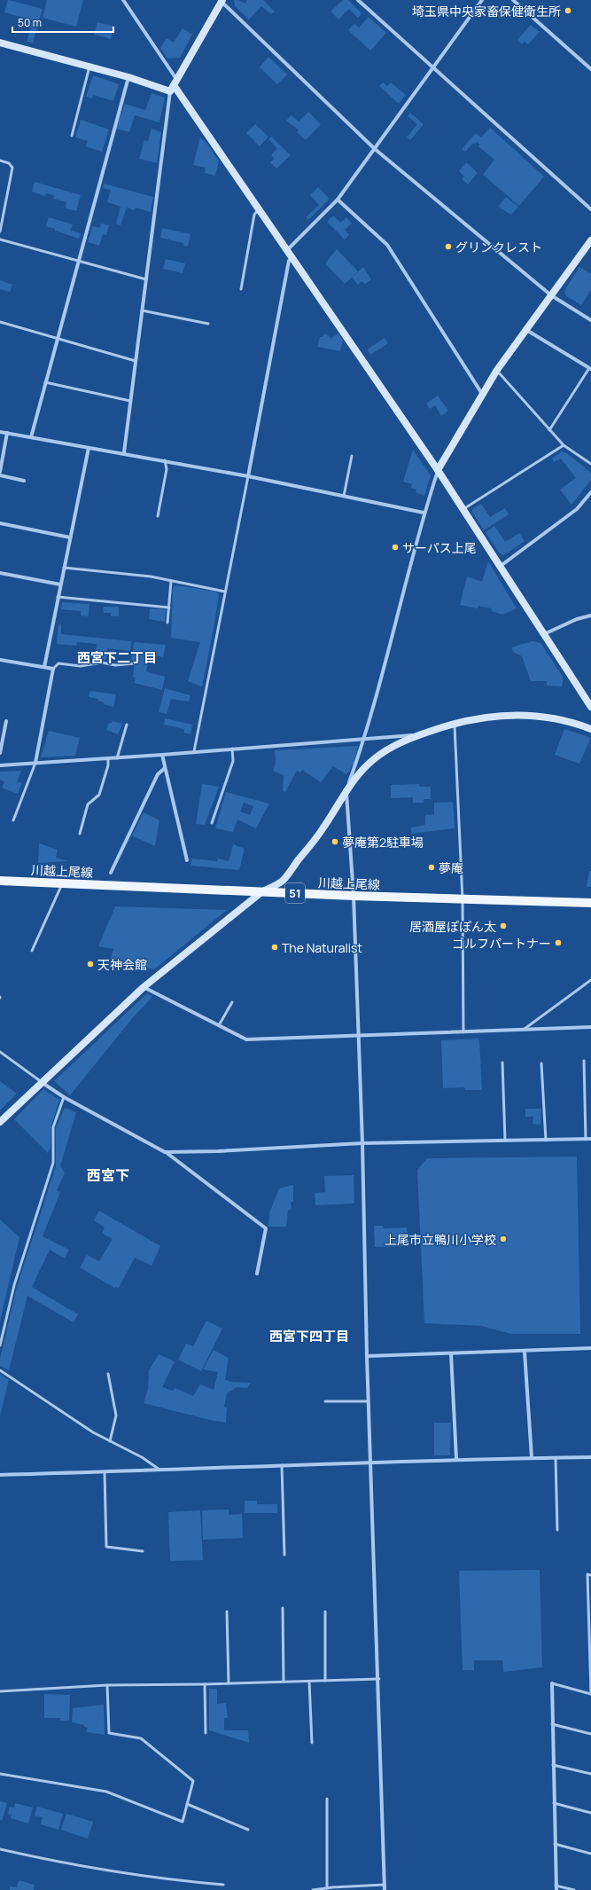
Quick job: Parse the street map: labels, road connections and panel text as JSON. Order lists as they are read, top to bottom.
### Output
{
  "streets": {
    "main road": ["川越上尾線", "51"]
  },
  "districts": ["西宮下二丁目", "西宮下", "西宮下四丁目"],
  "places": [
    "埼玉県中央家畜保健衛生所",
    "グリンクレスト",
    "サーパス上尾",
    "夢庵第2駐車場",
    "夢庵",
    "居酒屋ぽぽん太",
    "ゴルフパートナー",
    "The Naturalist",
    "天神会館",
    "上尾市立鴨川小学校"
  ],
  "scale_bar": "50 m"
}
